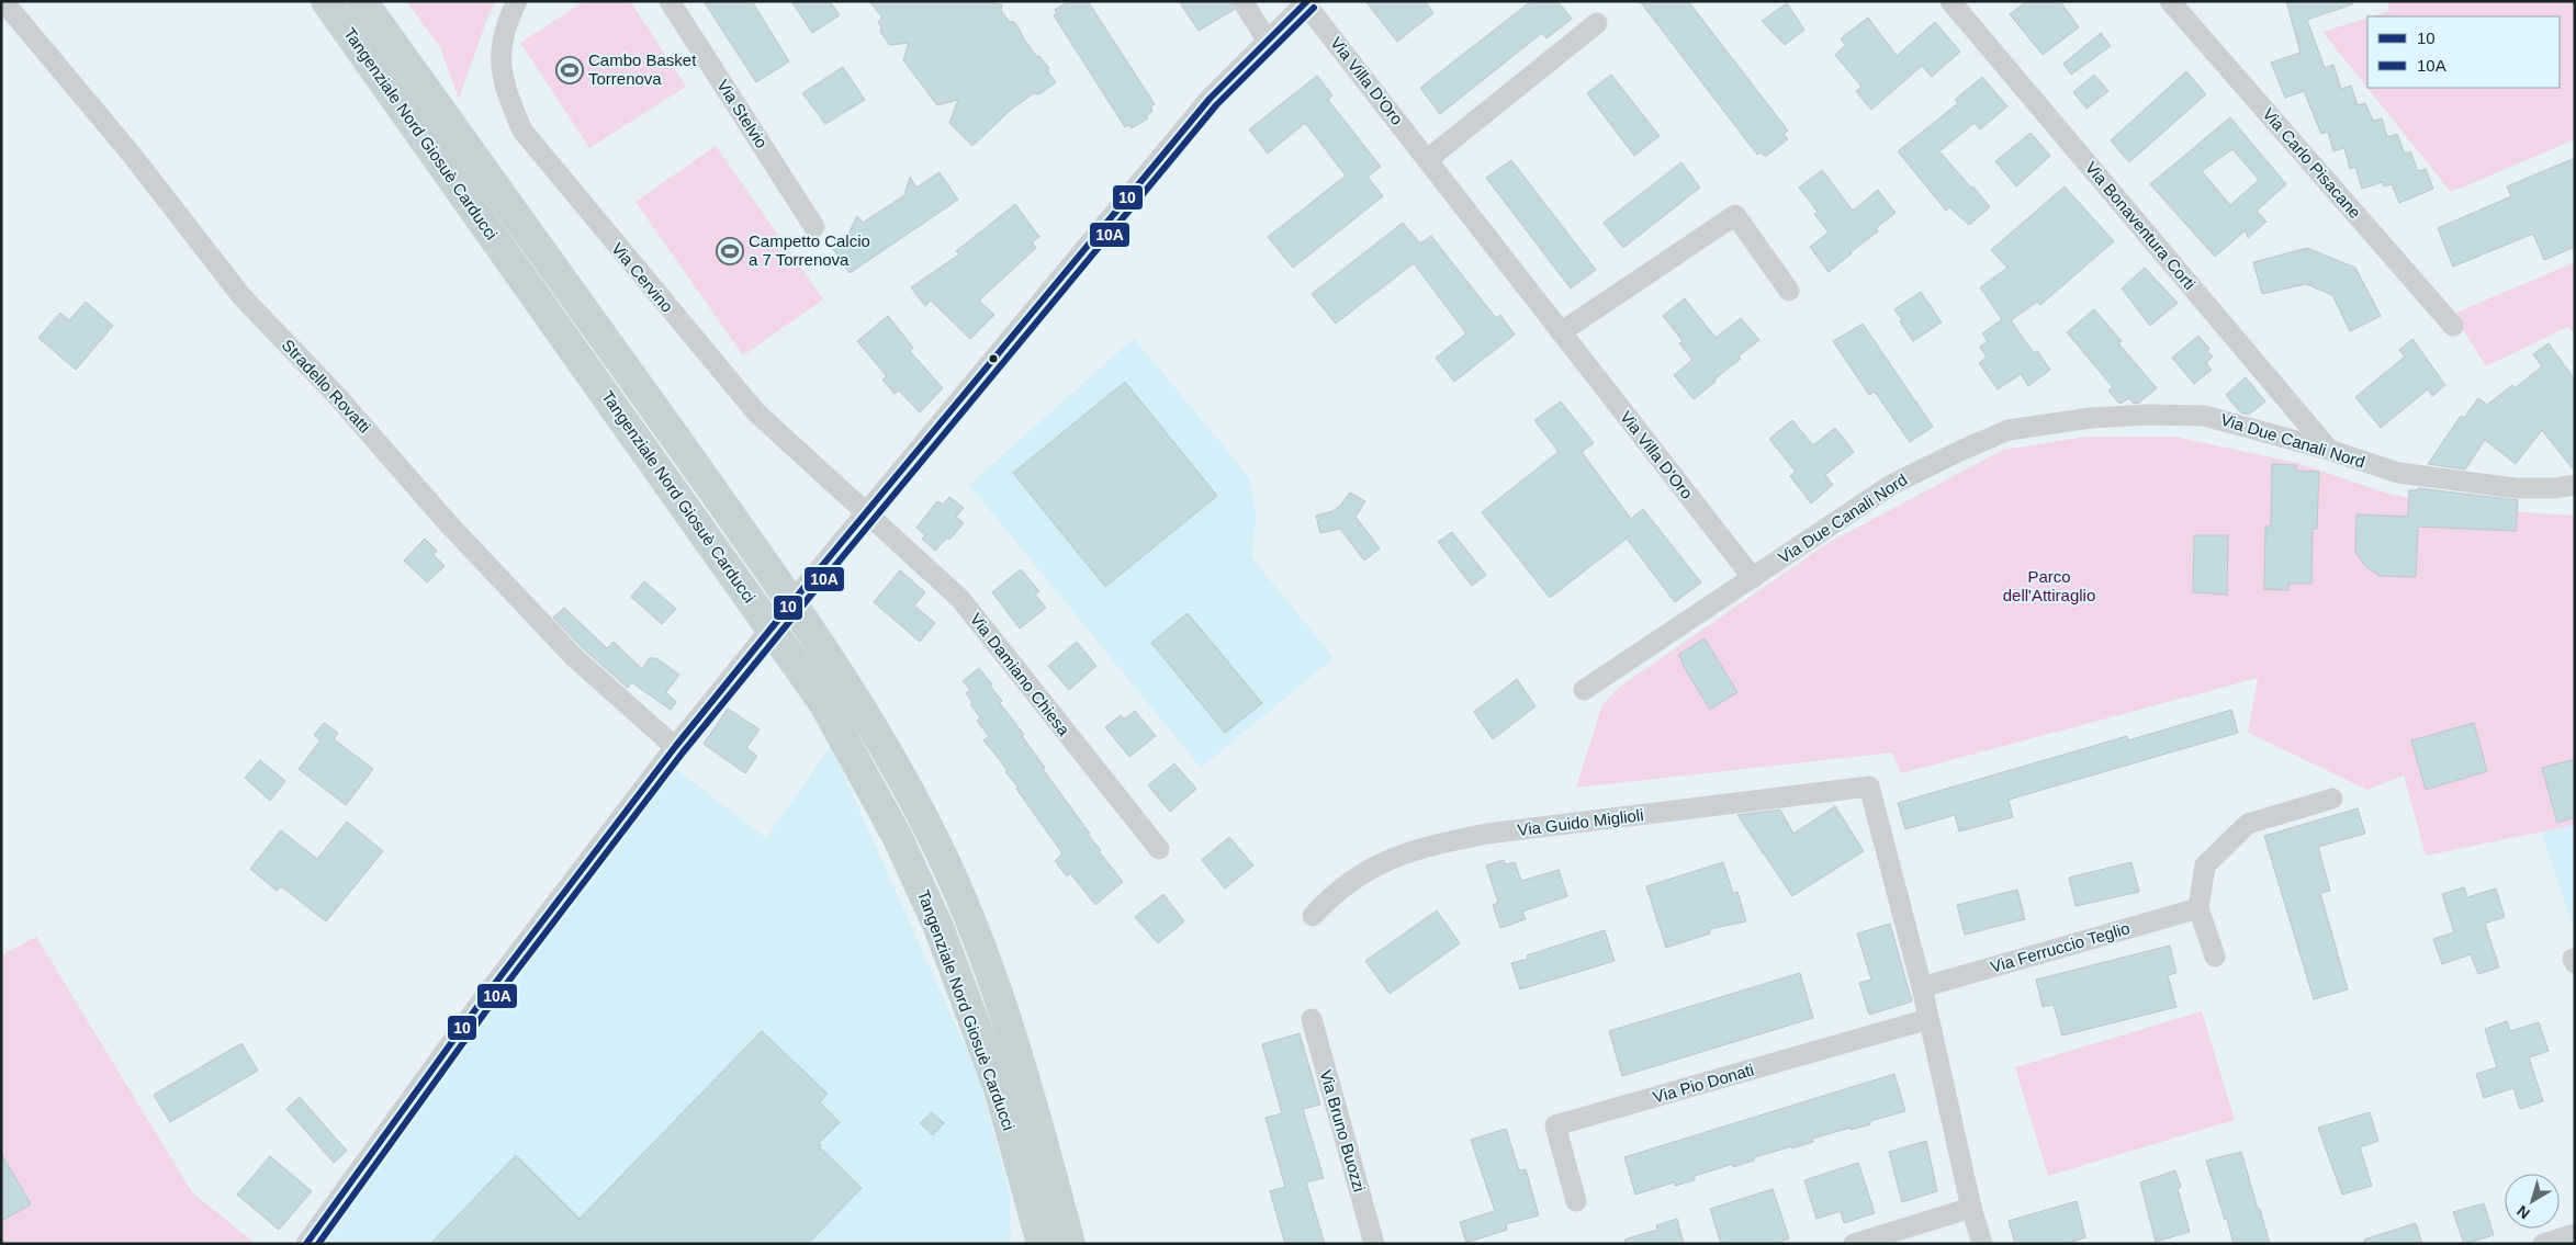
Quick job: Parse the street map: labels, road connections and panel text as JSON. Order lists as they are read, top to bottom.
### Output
{
  "streets": {
    "highway": ["Tangenziale Nord Giosuè Carducci"],
    "street": [
      "Via Villa D'Oro",
      "Via Stelvio",
      "Via Carlo Pisacane",
      "Via Bonaventura Corti",
      "Via Cervino",
      "Stradello Rovatti",
      "Via Due Canali Nord",
      "Via Damiano Chiesa",
      "Via Guido Miglioli",
      "Via Ferruccio Teglio",
      "Via Pio Donati",
      "Via Bruno Buozzi"
    ]
  },
  "crossings": [
    ["Via Villa D'Oro", "Via Due Canali Nord"],
    ["Via Bonaventura Corti", "Via Due Canali Nord"],
    ["Via Cervino", "Via Damiano Chiesa"],
    ["Via Guido Miglioli", "Via Ferruccio Teglio"]
  ],
  "parks": ["Parco dell'Attiraglio"],
  "places": {
    "sports": ["Cambo Basket Torrenova", "Campetto Calcio a 7 Torrenova"]
  },
  "lines": ["transit line 10", "transit line 10A"],
  "legend": ["10", "10A"],
  "north": "bottom left"
}
